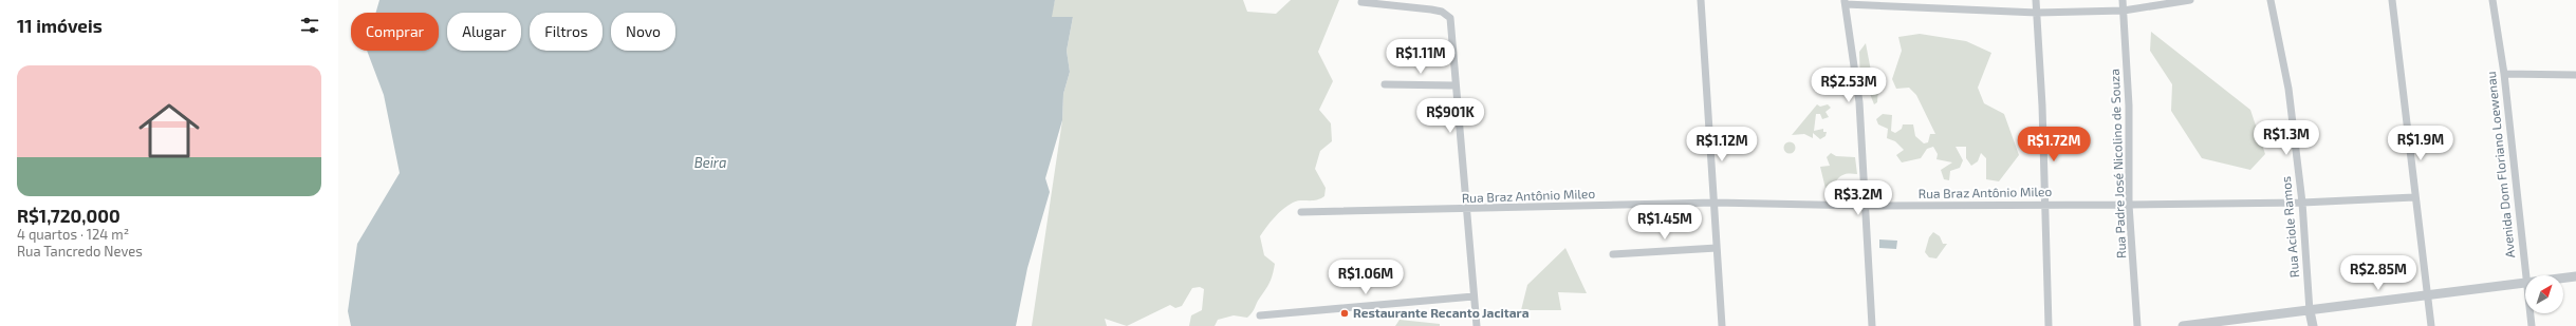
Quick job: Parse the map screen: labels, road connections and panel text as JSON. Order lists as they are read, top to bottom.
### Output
{
  "streets": {
    "street": [
      "Rua Padre José Nicolino de Souza",
      "Avenida Dom Floriano Loewenau",
      "Rua Braz Antônio Mileo",
      "Rua Aciole Ramos"
    ]
  },
  "crossings": [
    ["Rua Padre José Nicolino de Souza", "Rua Braz Antônio Mileo"],
    ["Rua Braz Antônio Mileo", "Rua Aciole Ramos"]
  ],
  "water": ["Beira"],
  "places": ["Restaurante Recanto Jacitara"],
  "north": "top right",
  "page": {
    "heading": "11 imóveis",
    "chip": [
      "Comprar",
      "Alugar",
      "Filtros",
      "Novo"
    ],
    "price": [
      "R$1.11M",
      "R$2.53M",
      "R$901K",
      "R$1.3M",
      "R$1.9M",
      "R$1.12M",
      "R$1.72M",
      "R$3.2M",
      "R$1.45M",
      "R$2.85M",
      "R$1.06M"
    ],
    "list": [
      {
        "name": "R$1,720,000",
        "note": "4 quartos · 124 m² · Rua Tancredo Neves"
      }
    ]
  }
}
